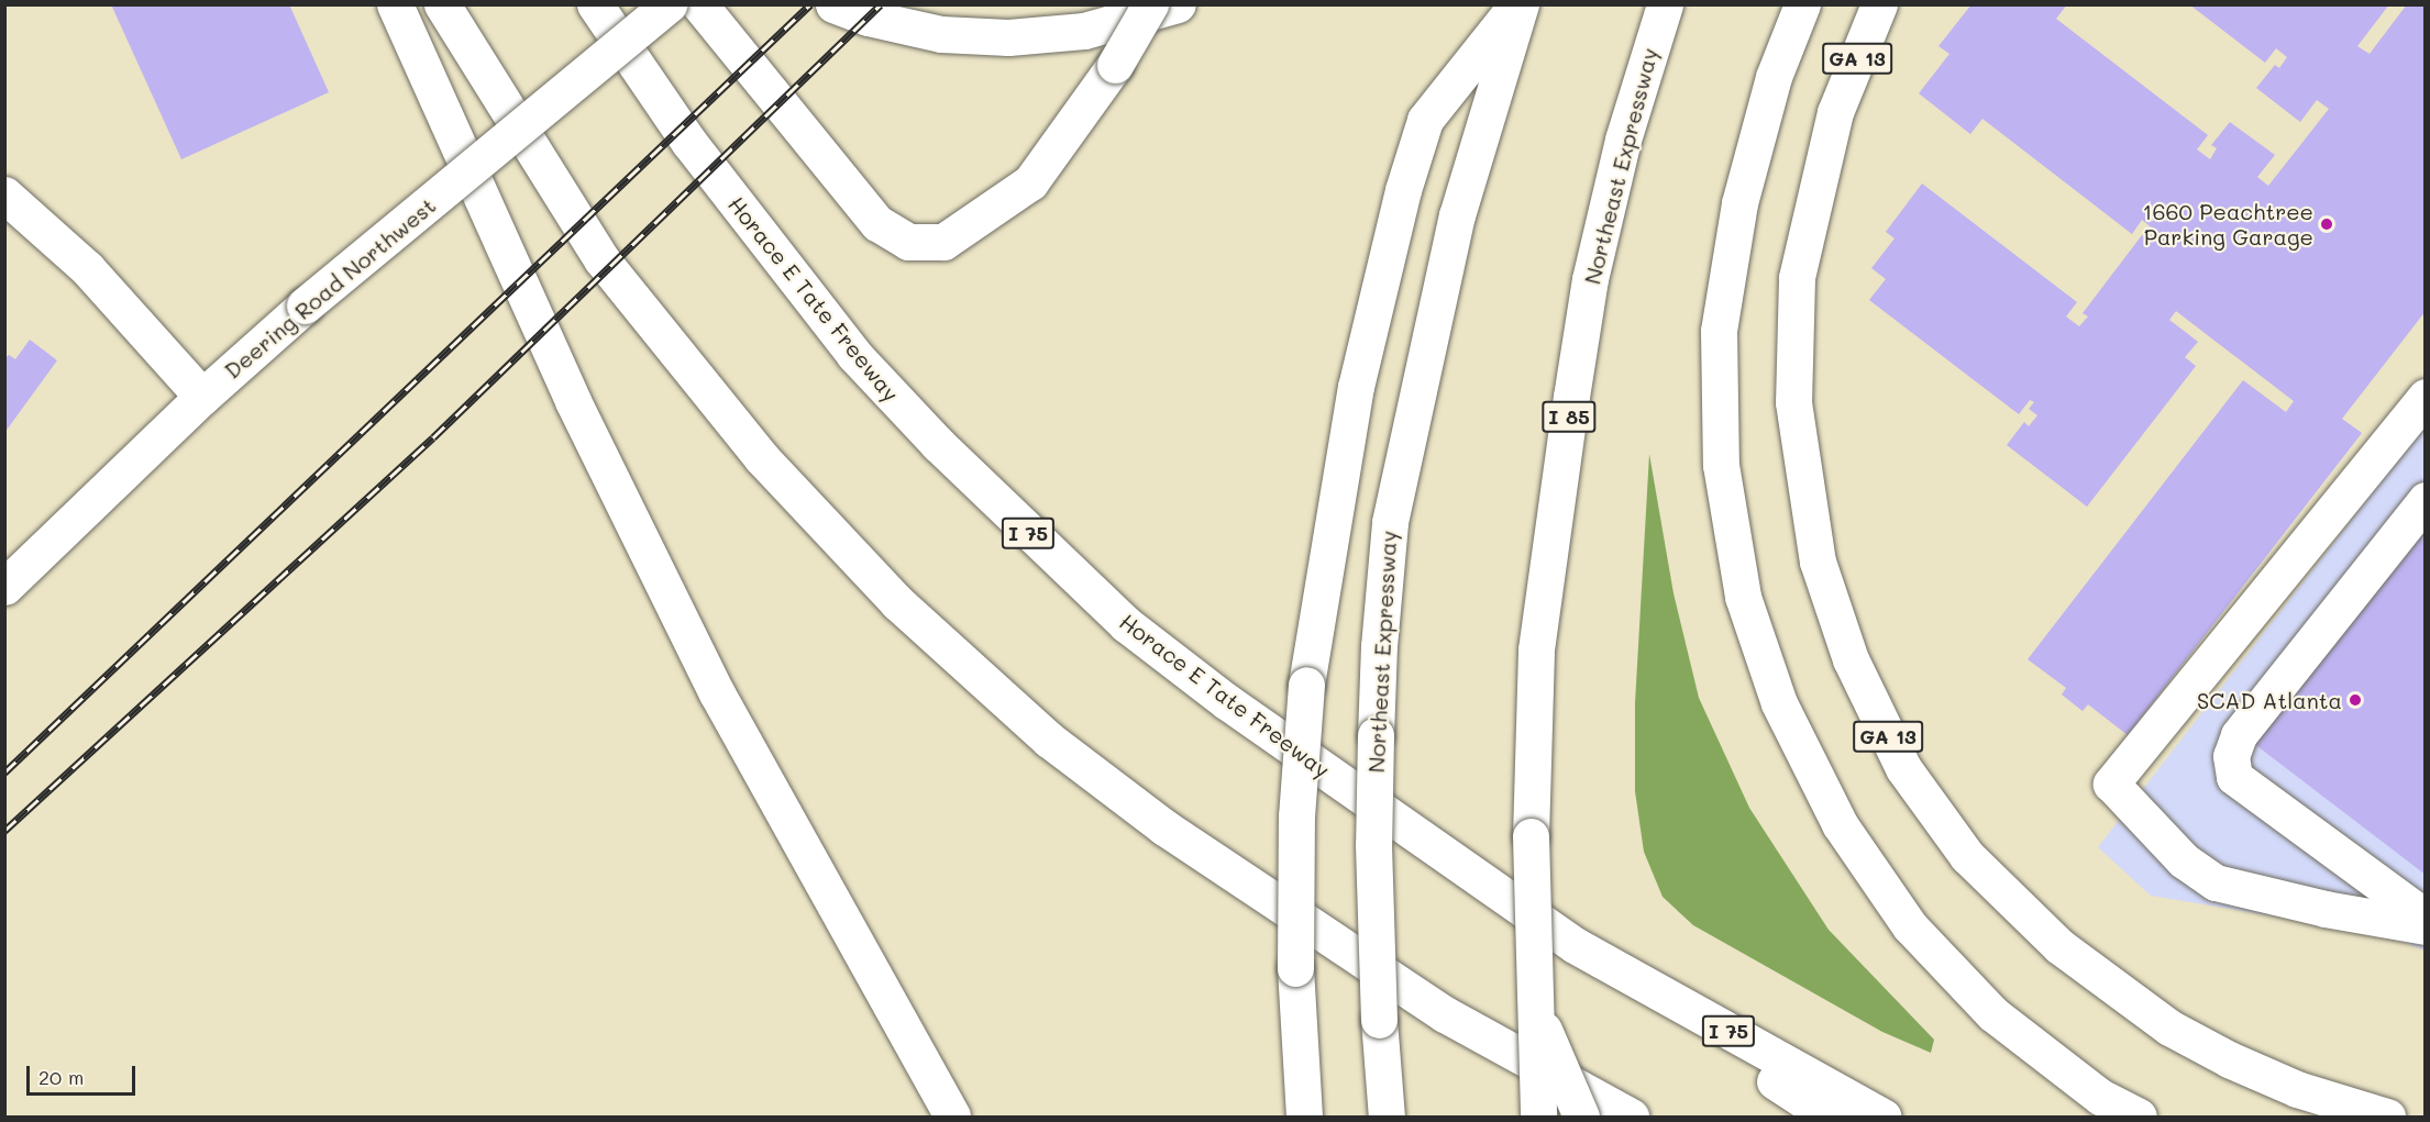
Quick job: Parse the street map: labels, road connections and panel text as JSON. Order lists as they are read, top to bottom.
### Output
{
  "streets": {
    "main road": [
      "GA 13",
      "Northeast Expressway",
      "Deering Road Northwest",
      "Horace E Tate Freeway",
      "I 85",
      "I 75"
    ]
  },
  "places": ["1660 Peachtree Parking Garage", "SCAD Atlanta"],
  "scale_bar": "20 m"
}
